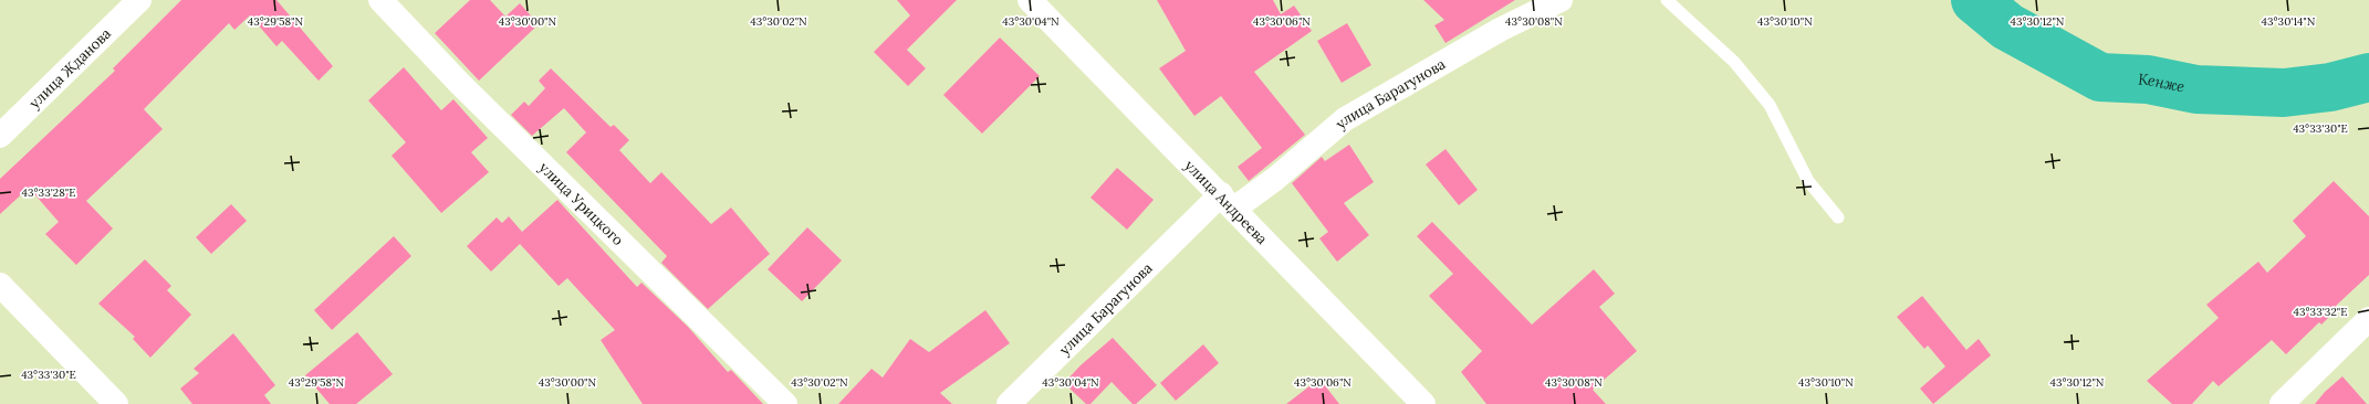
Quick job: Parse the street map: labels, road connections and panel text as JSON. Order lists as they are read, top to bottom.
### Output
{
  "streets": {
    "street": [
      "улица Жданова",
      "улица Барагунова",
      "улица Андреева",
      "улица Урицкого"
    ]
  },
  "crossings": [
    ["улица Барагунова", "улица Андреева"]
  ],
  "water": ["Кенже"],
  "coordinates": [
    "43°29'58\"N",
    "43°30'00\"N",
    "43°30'02\"N",
    "43°30'04\"N",
    "43°30'06\"N",
    "43°30'08\"N",
    "43°30'10\"N",
    "43°30'12\"N",
    "43°30'14\"N",
    "43°33'30\"E",
    "43°33'28\"E",
    "43°33'32\"E"
  ]
}
